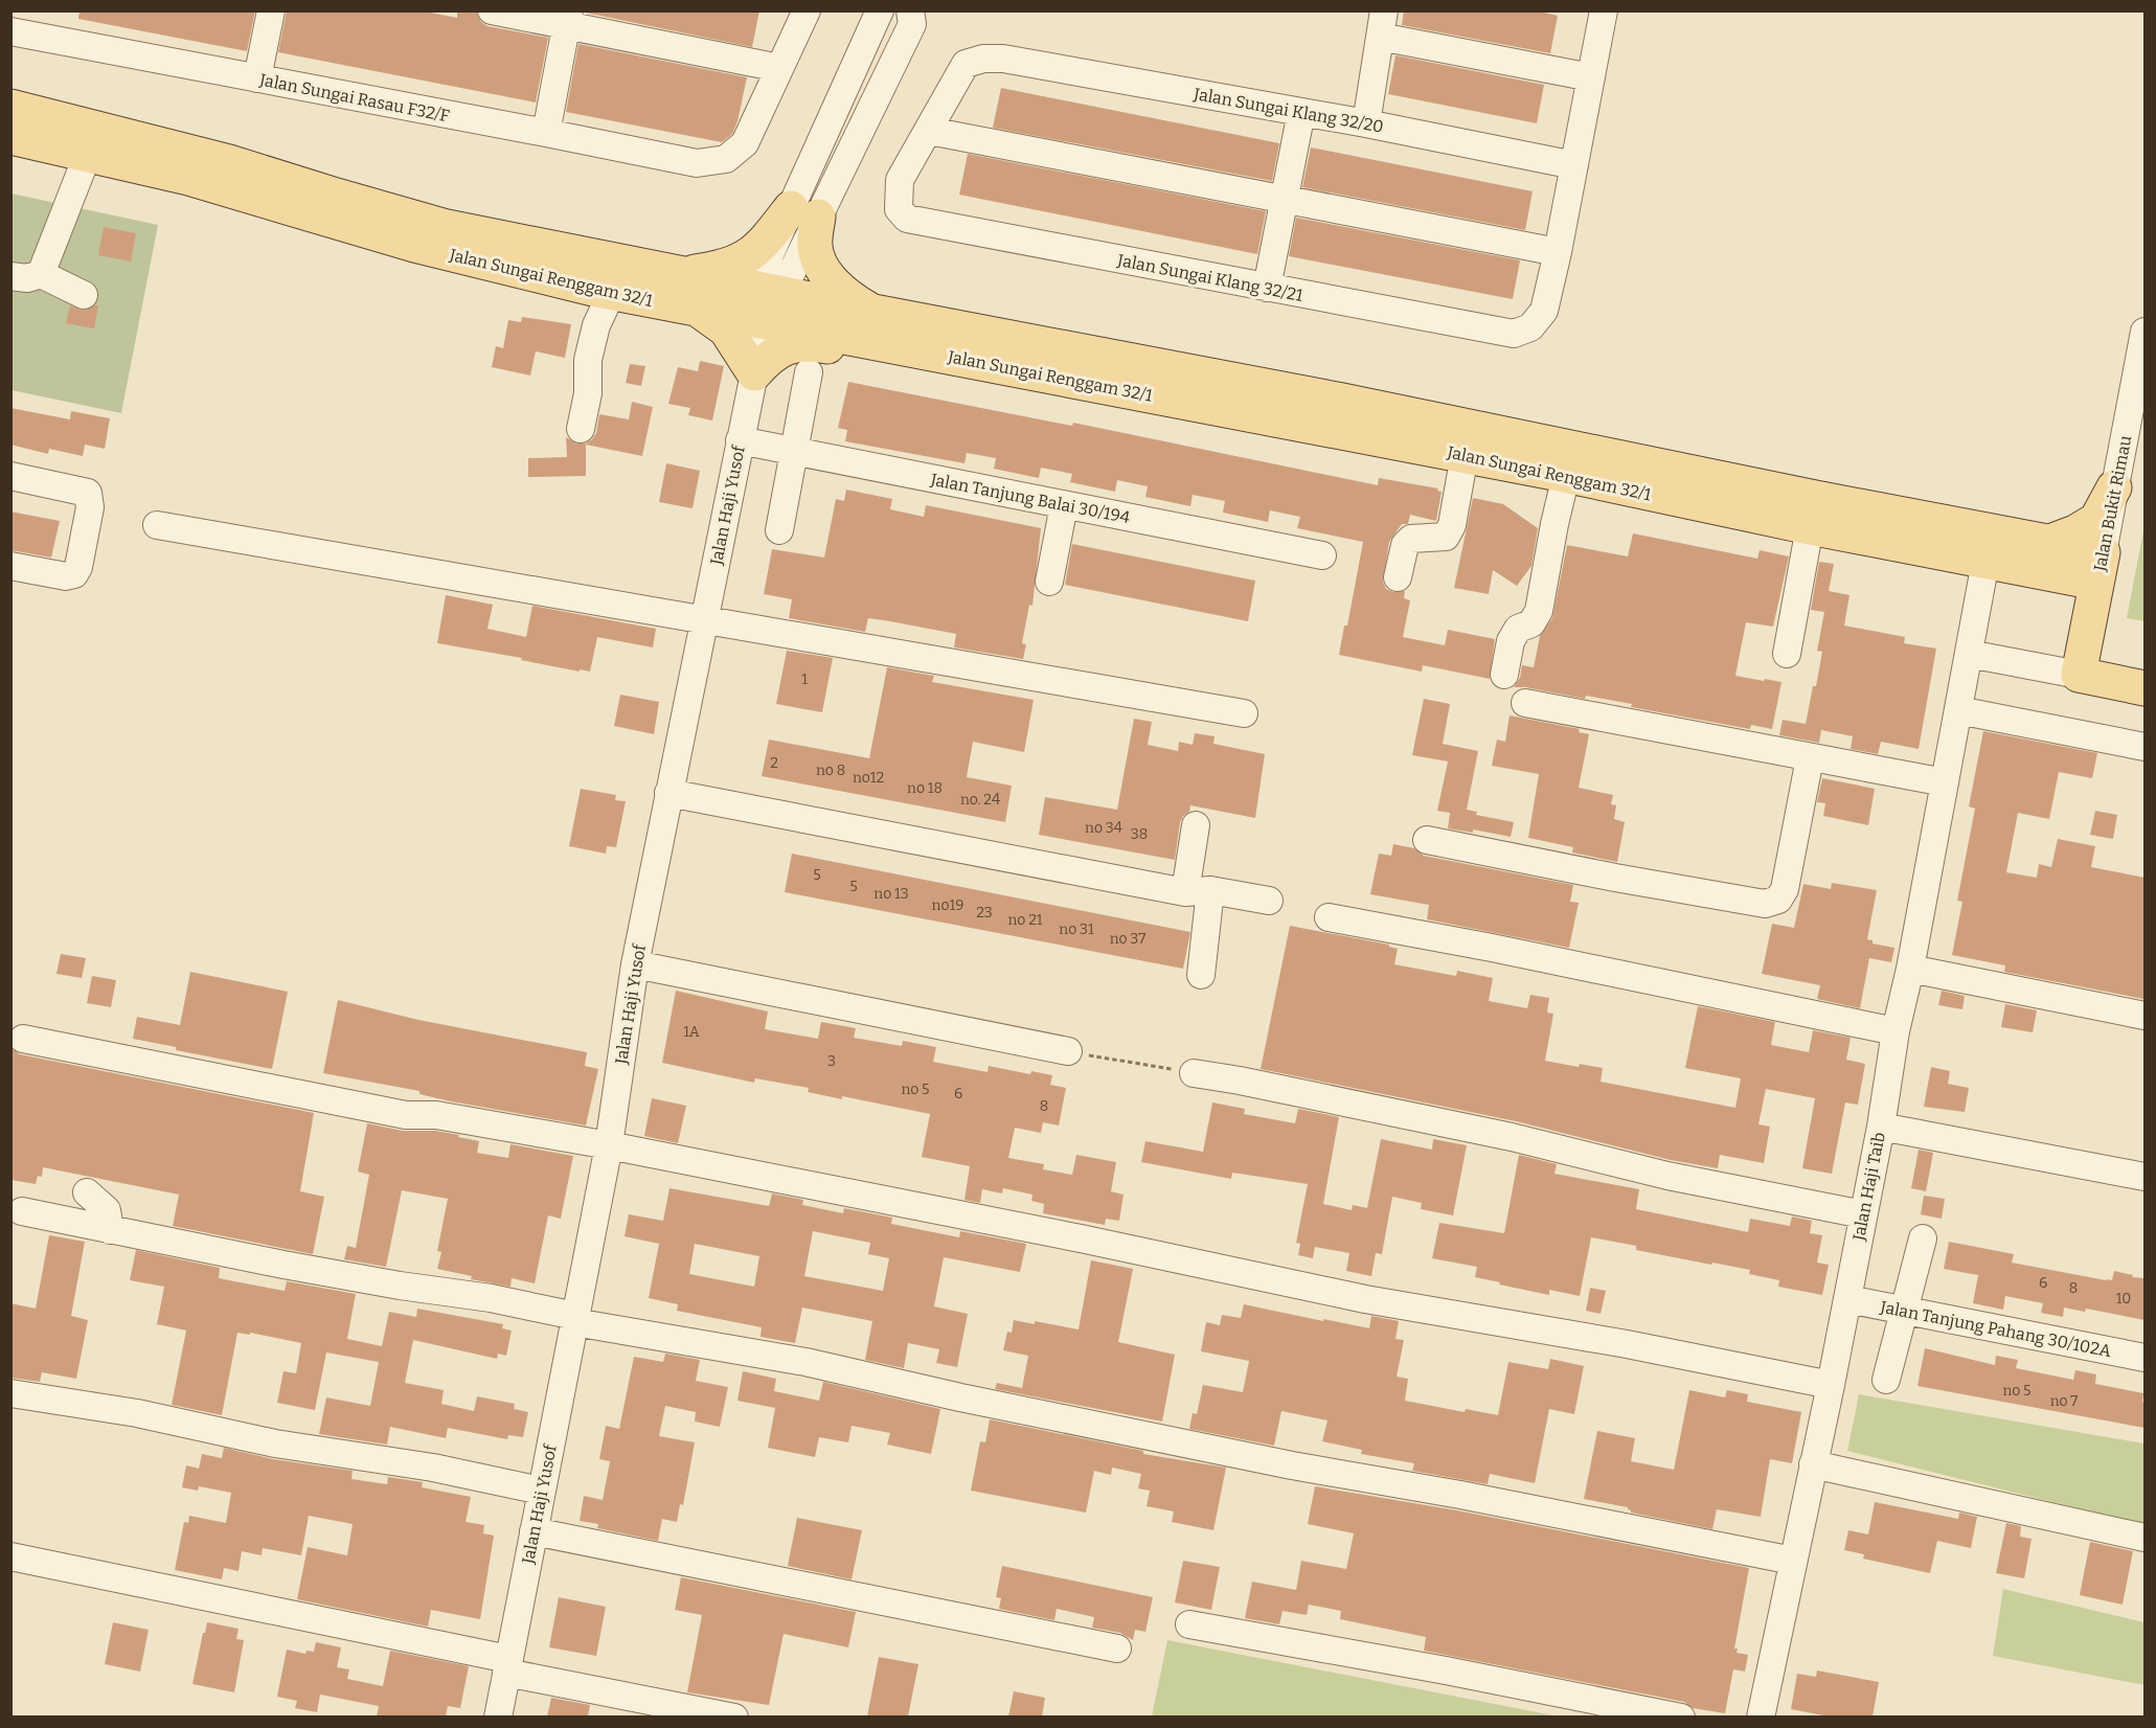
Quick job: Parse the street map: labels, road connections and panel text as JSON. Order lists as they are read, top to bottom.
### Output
{
  "streets": {
    "main road": ["Jalan Sungai Renggam 32/1", "Jalan Bukit Rimau"],
    "street": [
      "Jalan Sungai Rasau F32/F",
      "Jalan Sungai Klang 32/20",
      "Jalan Sungai Klang 32/21",
      "Jalan Tanjung Balai 30/194",
      "Jalan Haji Yusof",
      "Jalan Haji Taib",
      "Jalan Tanjung Pahang 30/102A"
    ]
  },
  "crossings": [
    ["Jalan Sungai Klang 32/20", "Jalan Sungai Klang 32/21"],
    ["Jalan Sungai Renggam 32/1", "Jalan Bukit Rimau"],
    ["Jalan Sungai Renggam 32/1", "Jalan Haji Yusof"],
    ["Jalan Sungai Renggam 32/1", "Jalan Haji Taib"],
    ["Jalan Tanjung Balai 30/194", "Jalan Haji Yusof"],
    ["Jalan Haji Taib", "Jalan Tanjung Pahang 30/102A"]
  ],
  "house_numbers": [
    "1",
    "2",
    "no 8",
    "no12",
    "no 18",
    "no. 24",
    "no 34",
    "38",
    "5",
    "5",
    "no 13",
    "no19",
    "23",
    "no 21",
    "no 31",
    "no 37",
    "1A",
    "3",
    "no 5",
    "6",
    "8",
    "6",
    "8",
    "10",
    "no 5",
    "no 7"
  ]
}
